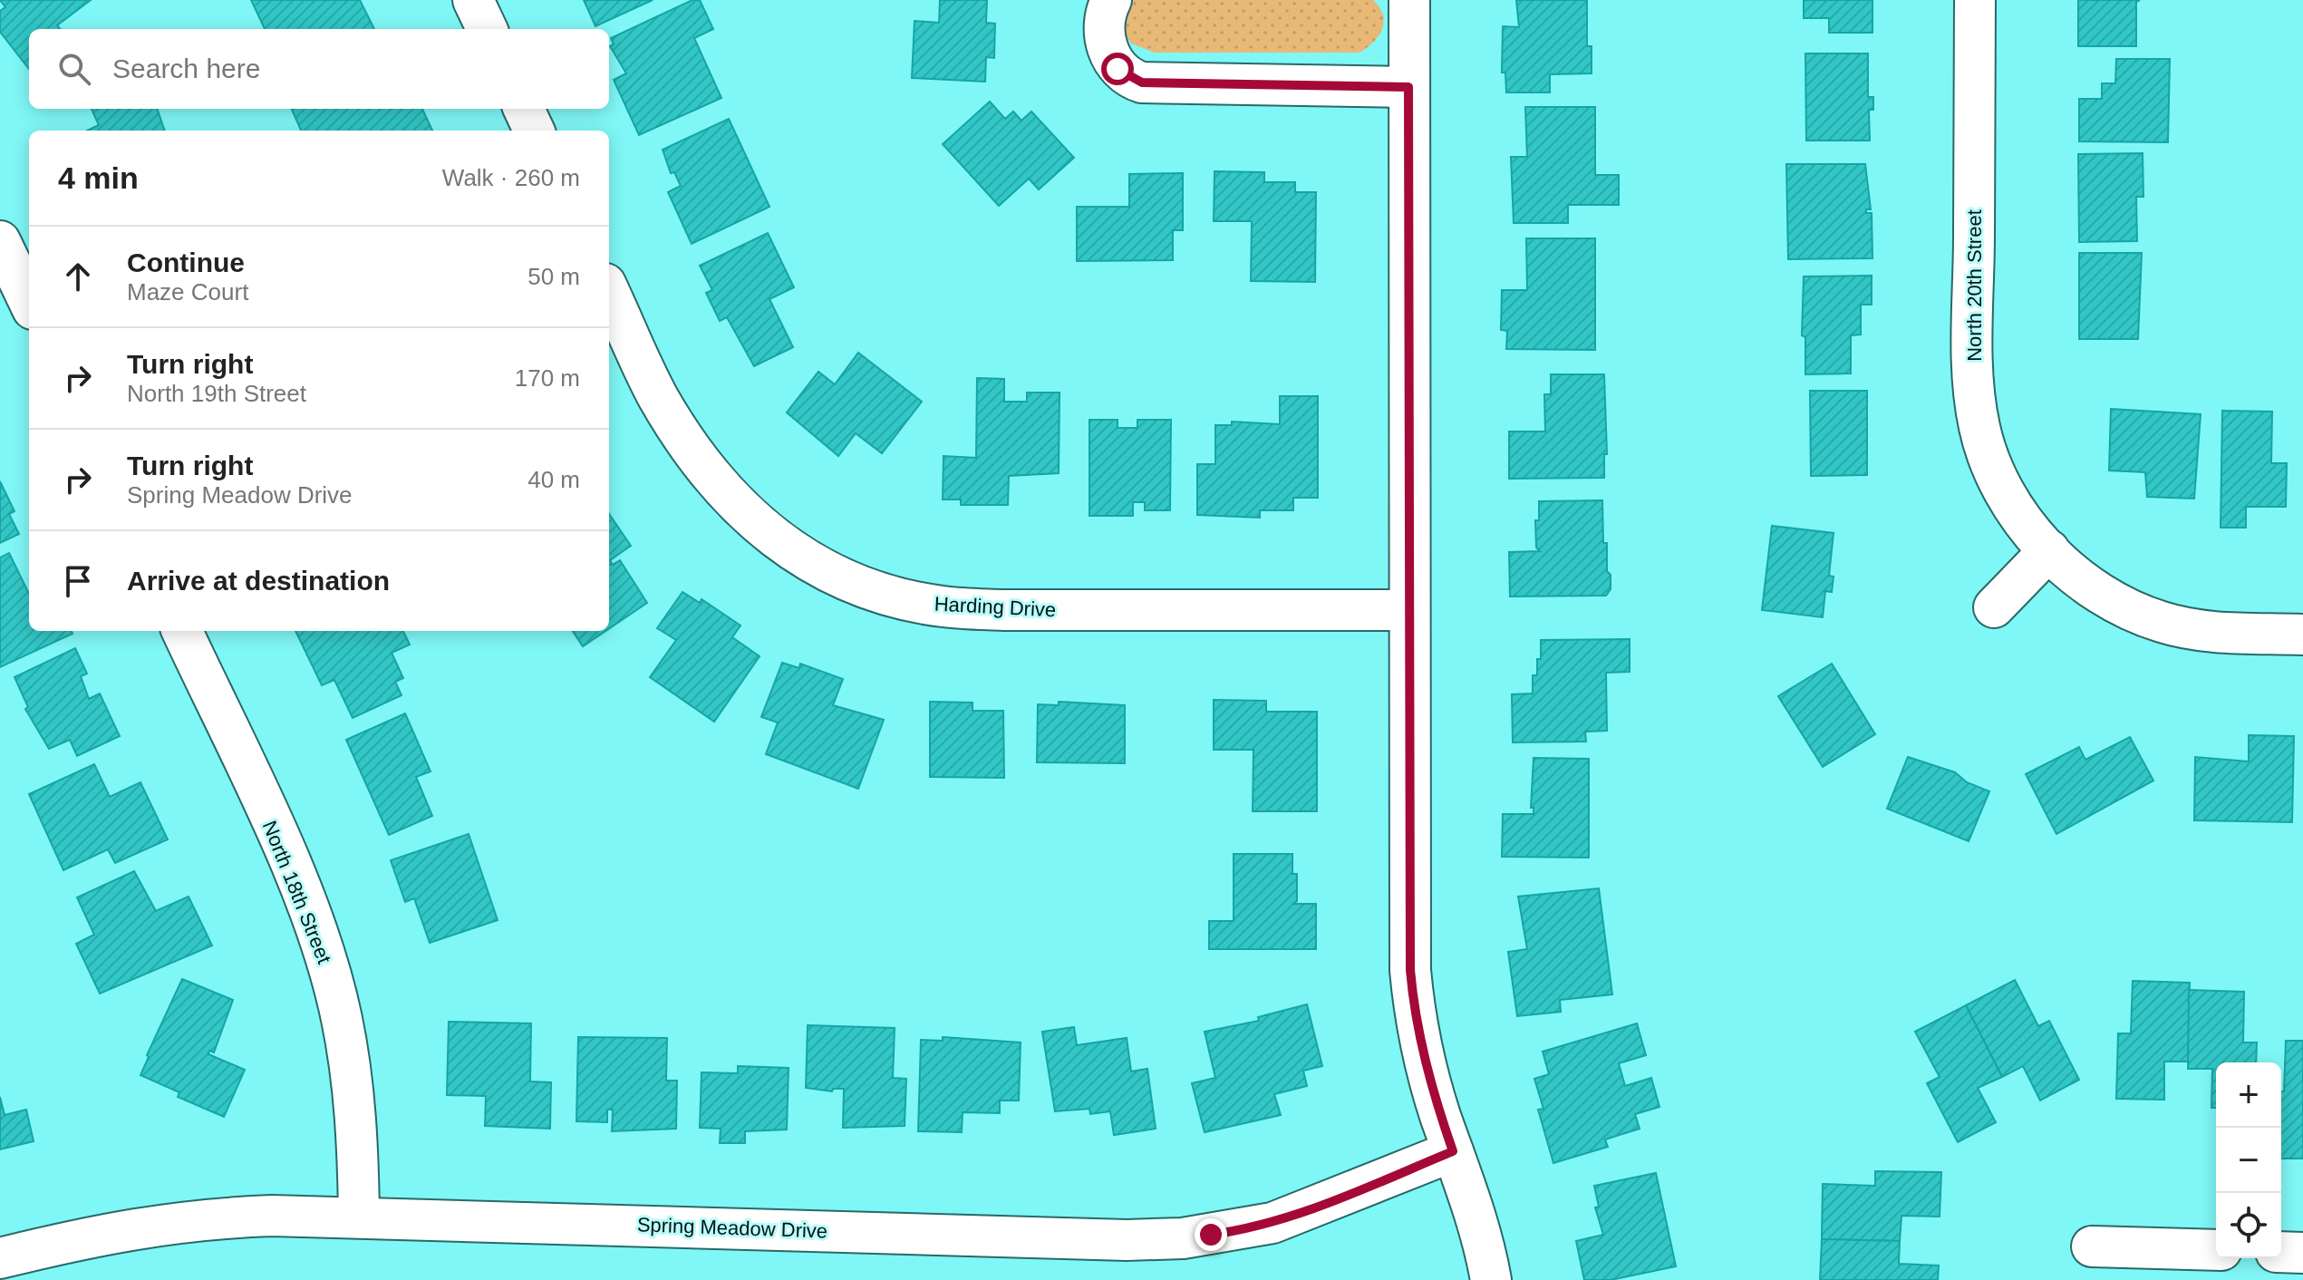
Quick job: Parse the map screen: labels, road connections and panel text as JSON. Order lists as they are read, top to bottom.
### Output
{
  "streets": {
    "street": [
      "North 20th Street",
      "Harding Drive",
      "North 18th Street",
      "Spring Meadow Drive"
    ]
  },
  "crossings": [
    ["North 18th Street", "Spring Meadow Drive"]
  ],
  "page": {
    "search": "Search here",
    "heading": ["4 min", "Walk · 260 m"],
    "list": [
      ["Continue", "Maze Court", "50 m"],
      ["Turn right", "North 19th Street", "170 m"],
      ["Turn right", "Spring Meadow Drive", "40 m"],
      "Arrive at destination"
    ],
    "map_buttons": ["+", "−"]
  }
}
